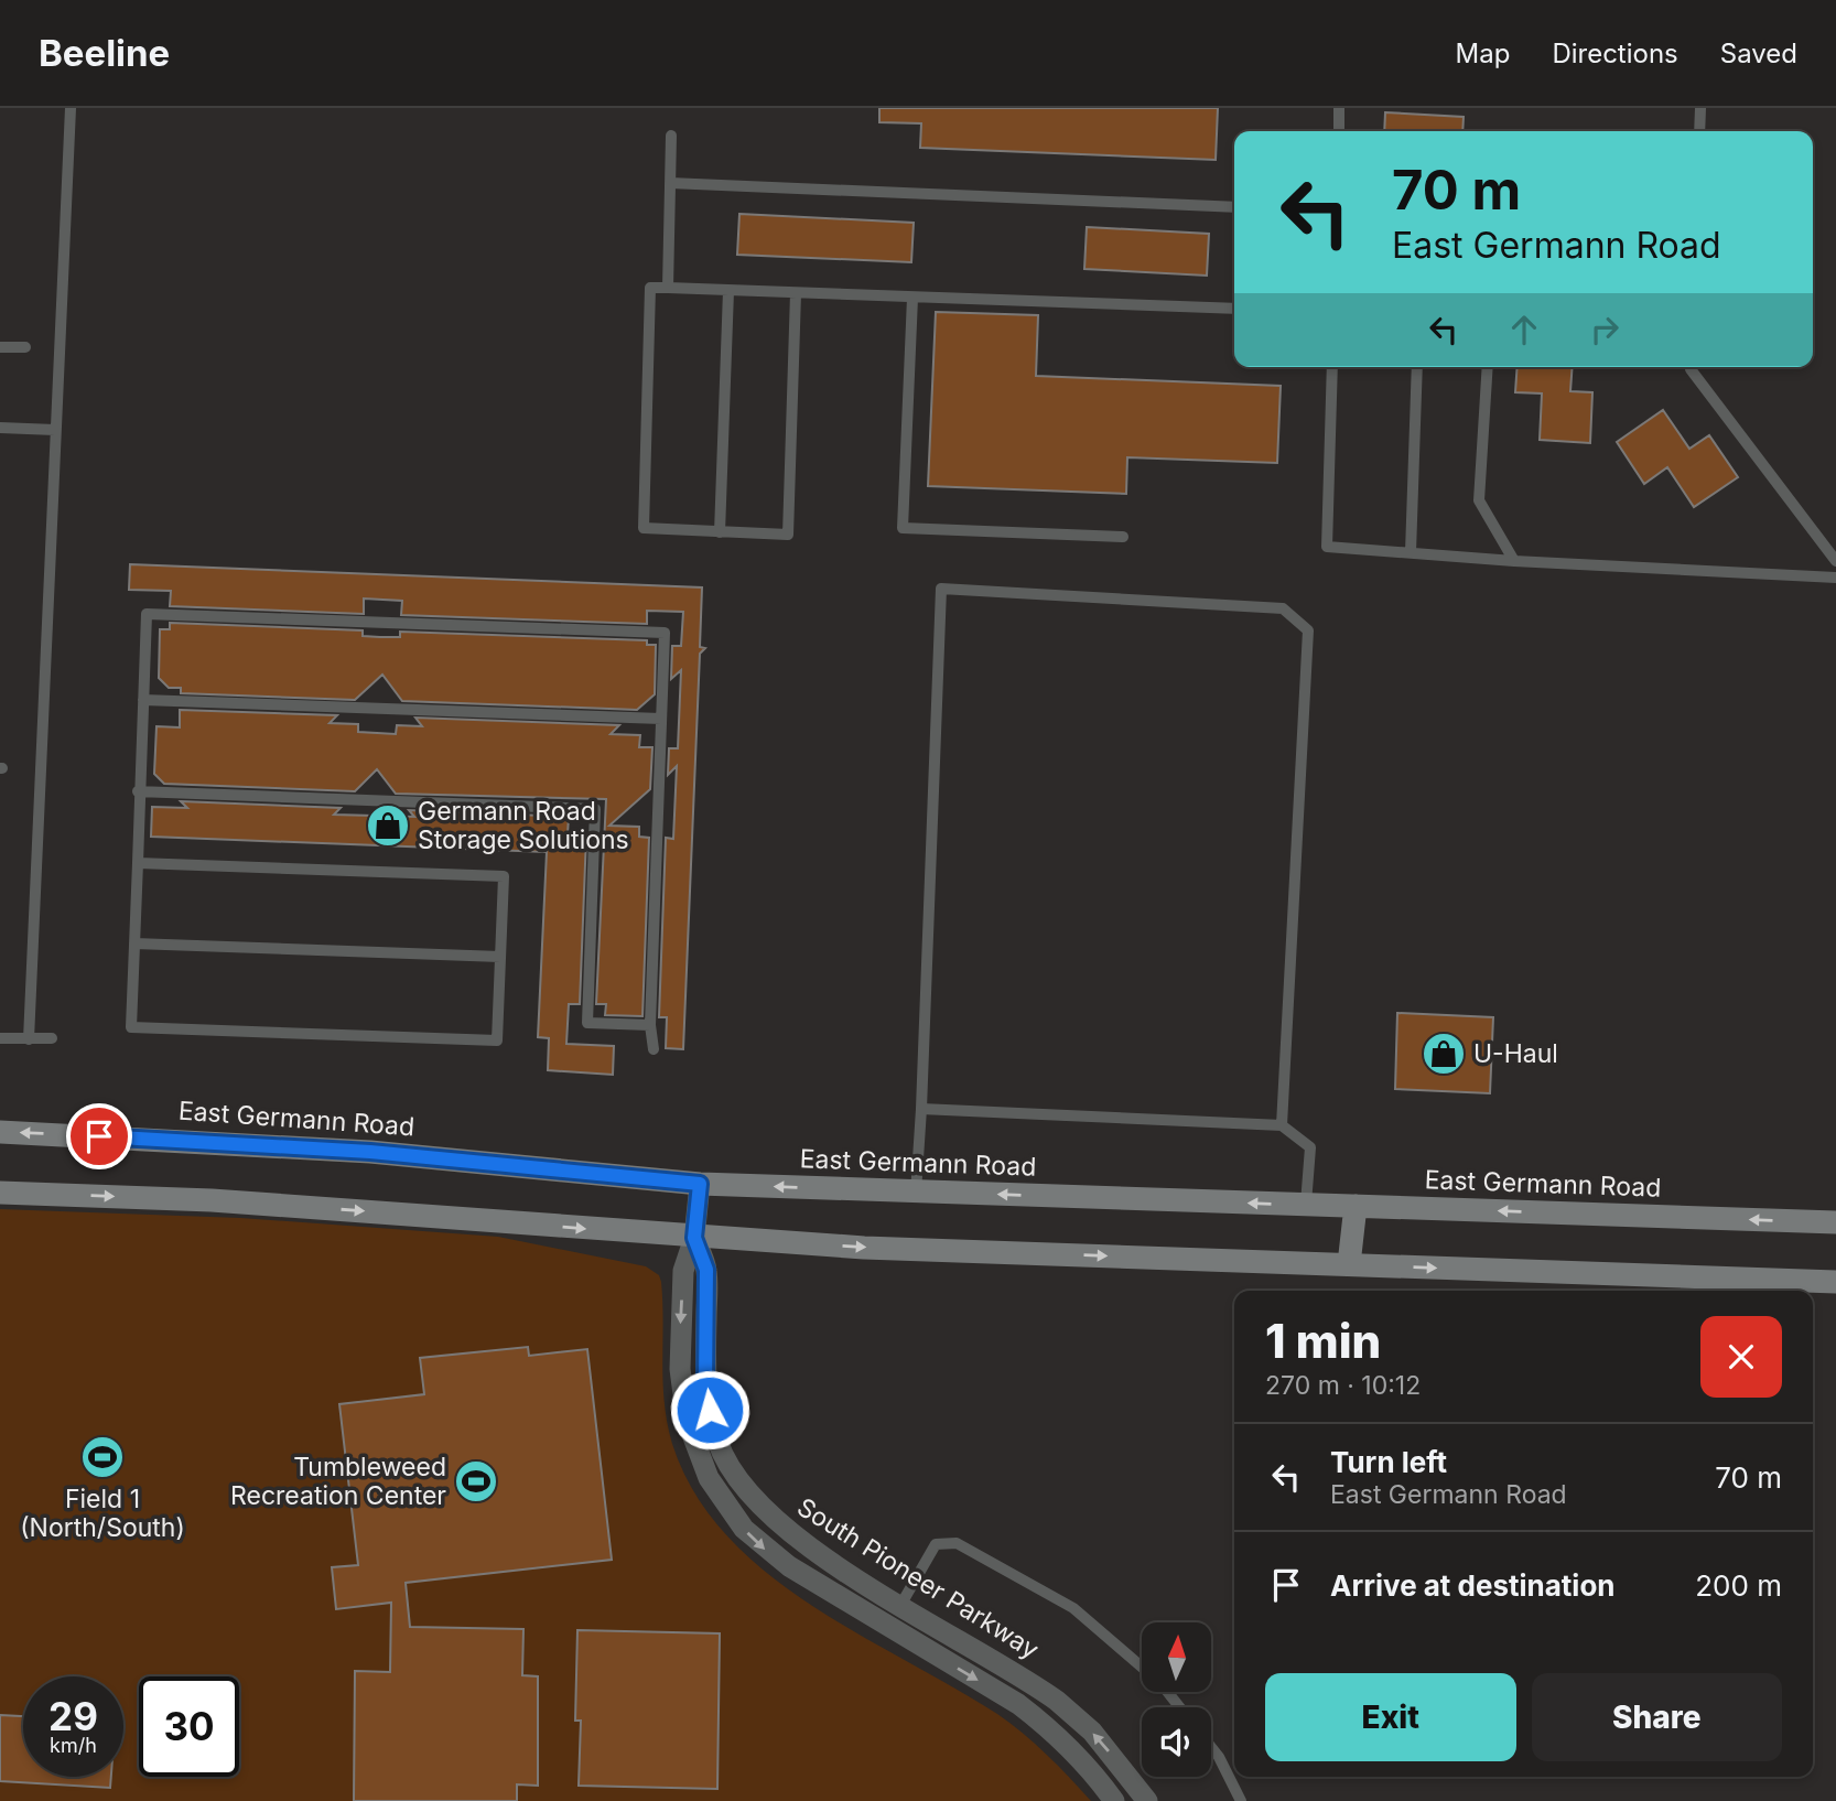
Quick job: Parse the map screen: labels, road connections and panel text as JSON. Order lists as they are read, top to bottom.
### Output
{
  "streets": {
    "main road": ["East Germann Road"],
    "street": ["South Pioneer Parkway"]
  },
  "crossings": [
    ["East Germann Road", "South Pioneer Parkway"]
  ],
  "places": {
    "shop": ["Germann Road Storage Solutions", "U-Haul"],
    "sports": ["Field 1 (North/South)", "Tumbleweed Recreation Center"]
  },
  "north": "top",
  "page": {
    "header": "Beeline",
    "nav": ["Map", "Directions", "Saved"],
    "turn": ["70 m", "East Germann Road"],
    "heading": ["1 min", "270 m · 10:12"],
    "list": [
      {
        "name": "Turn left",
        "note": "East Germann Road",
        "value": "70 m"
      },
      {
        "name": "Arrive at destination",
        "value": "200 m"
      }
    ],
    "buttons": ["Exit", "Share"],
    "speed": "29 km/h",
    "limit": "30"
  }
}
